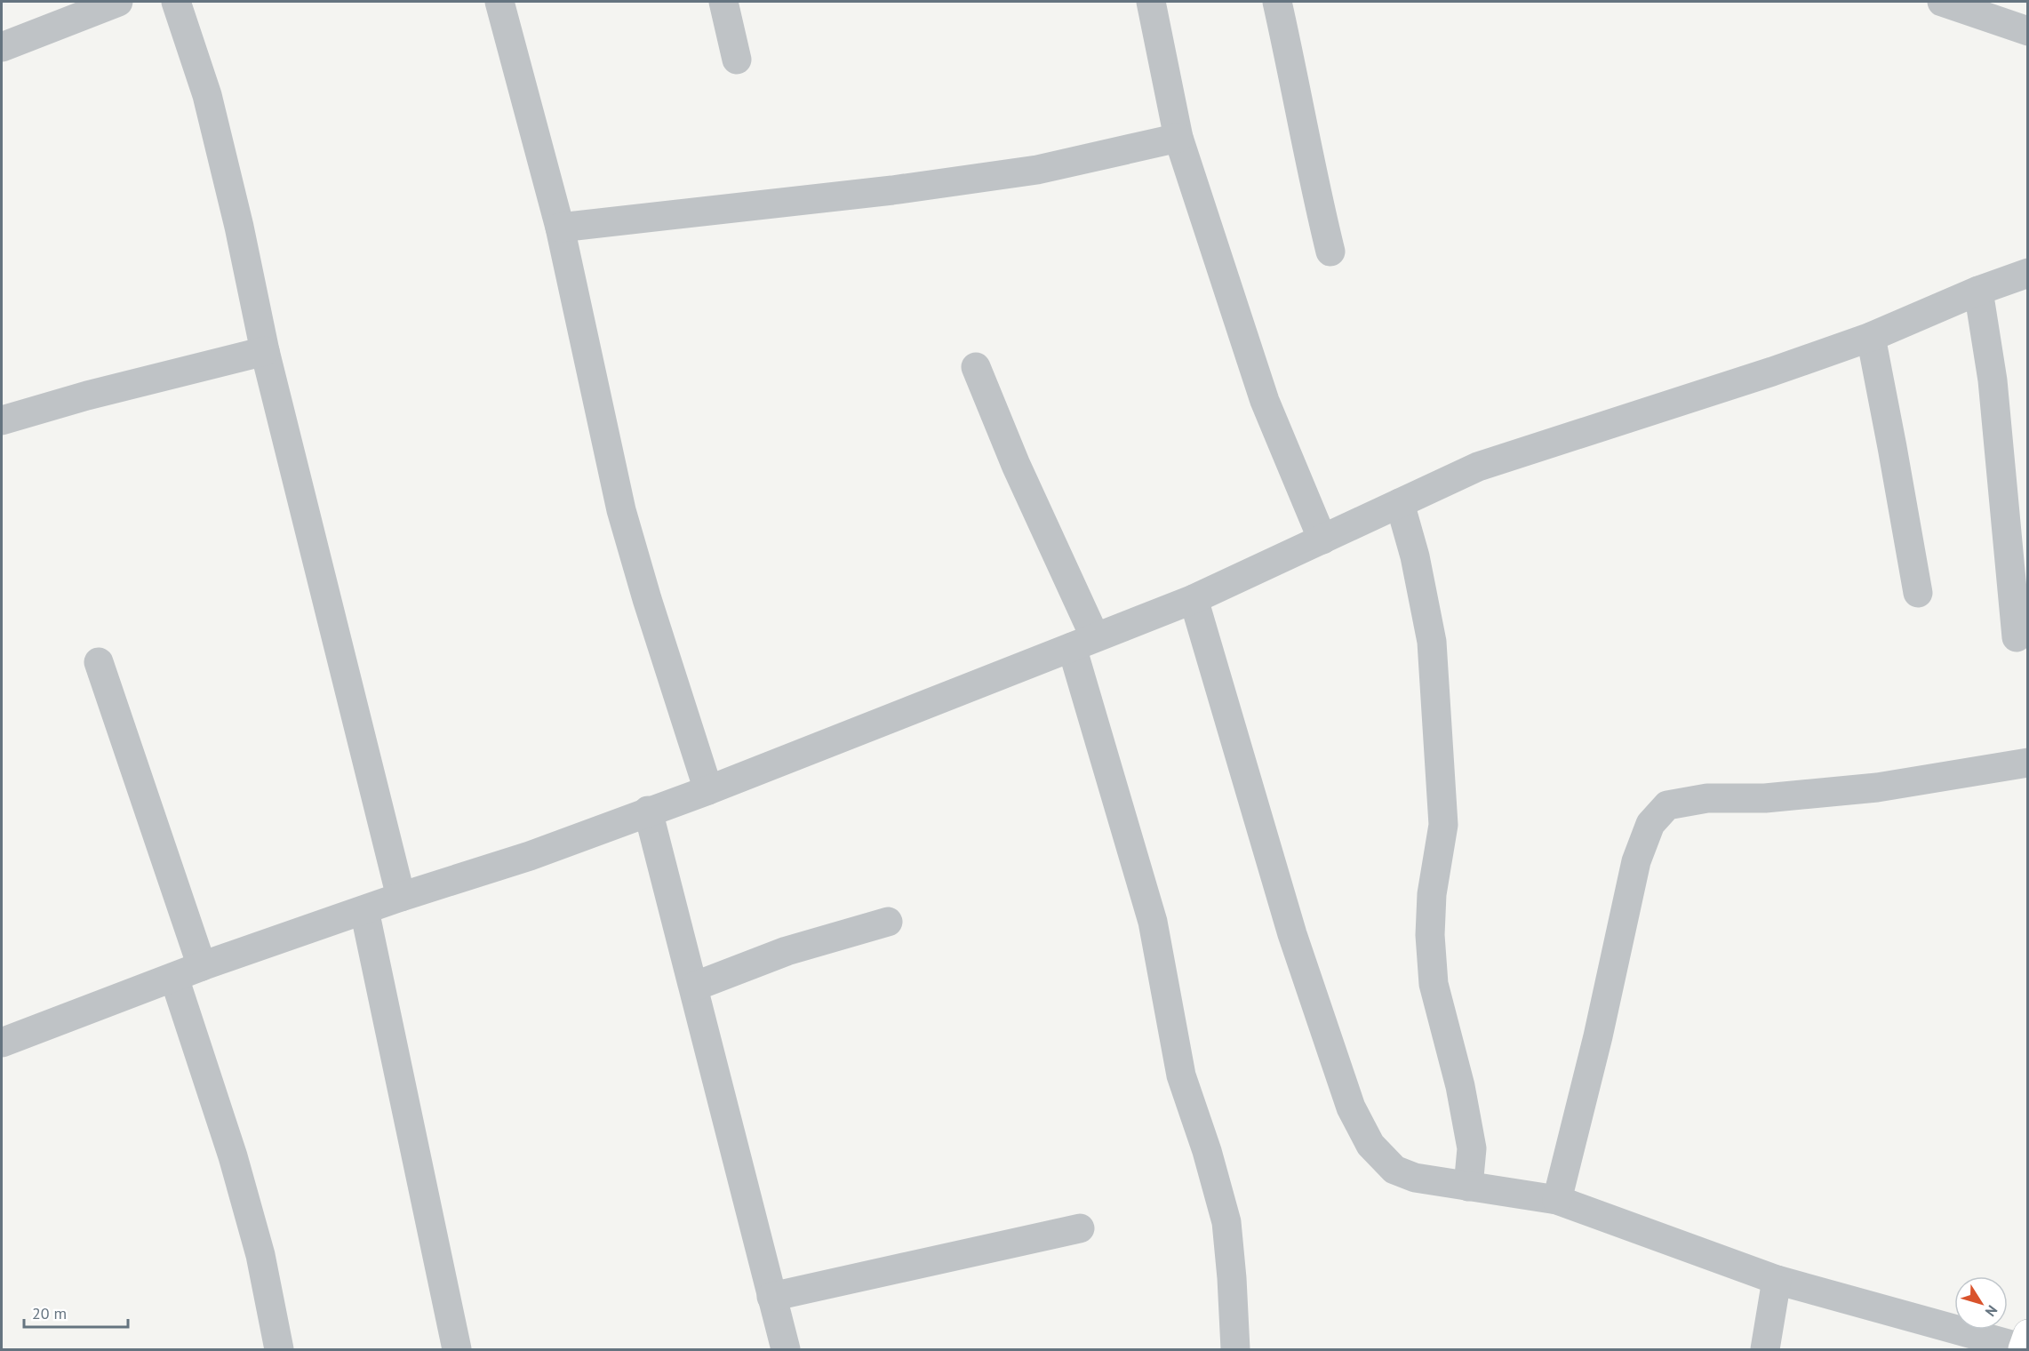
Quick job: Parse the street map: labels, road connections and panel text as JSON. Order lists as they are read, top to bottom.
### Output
{
  "scale_bar": "20 m",
  "north": "bottom right"
}
